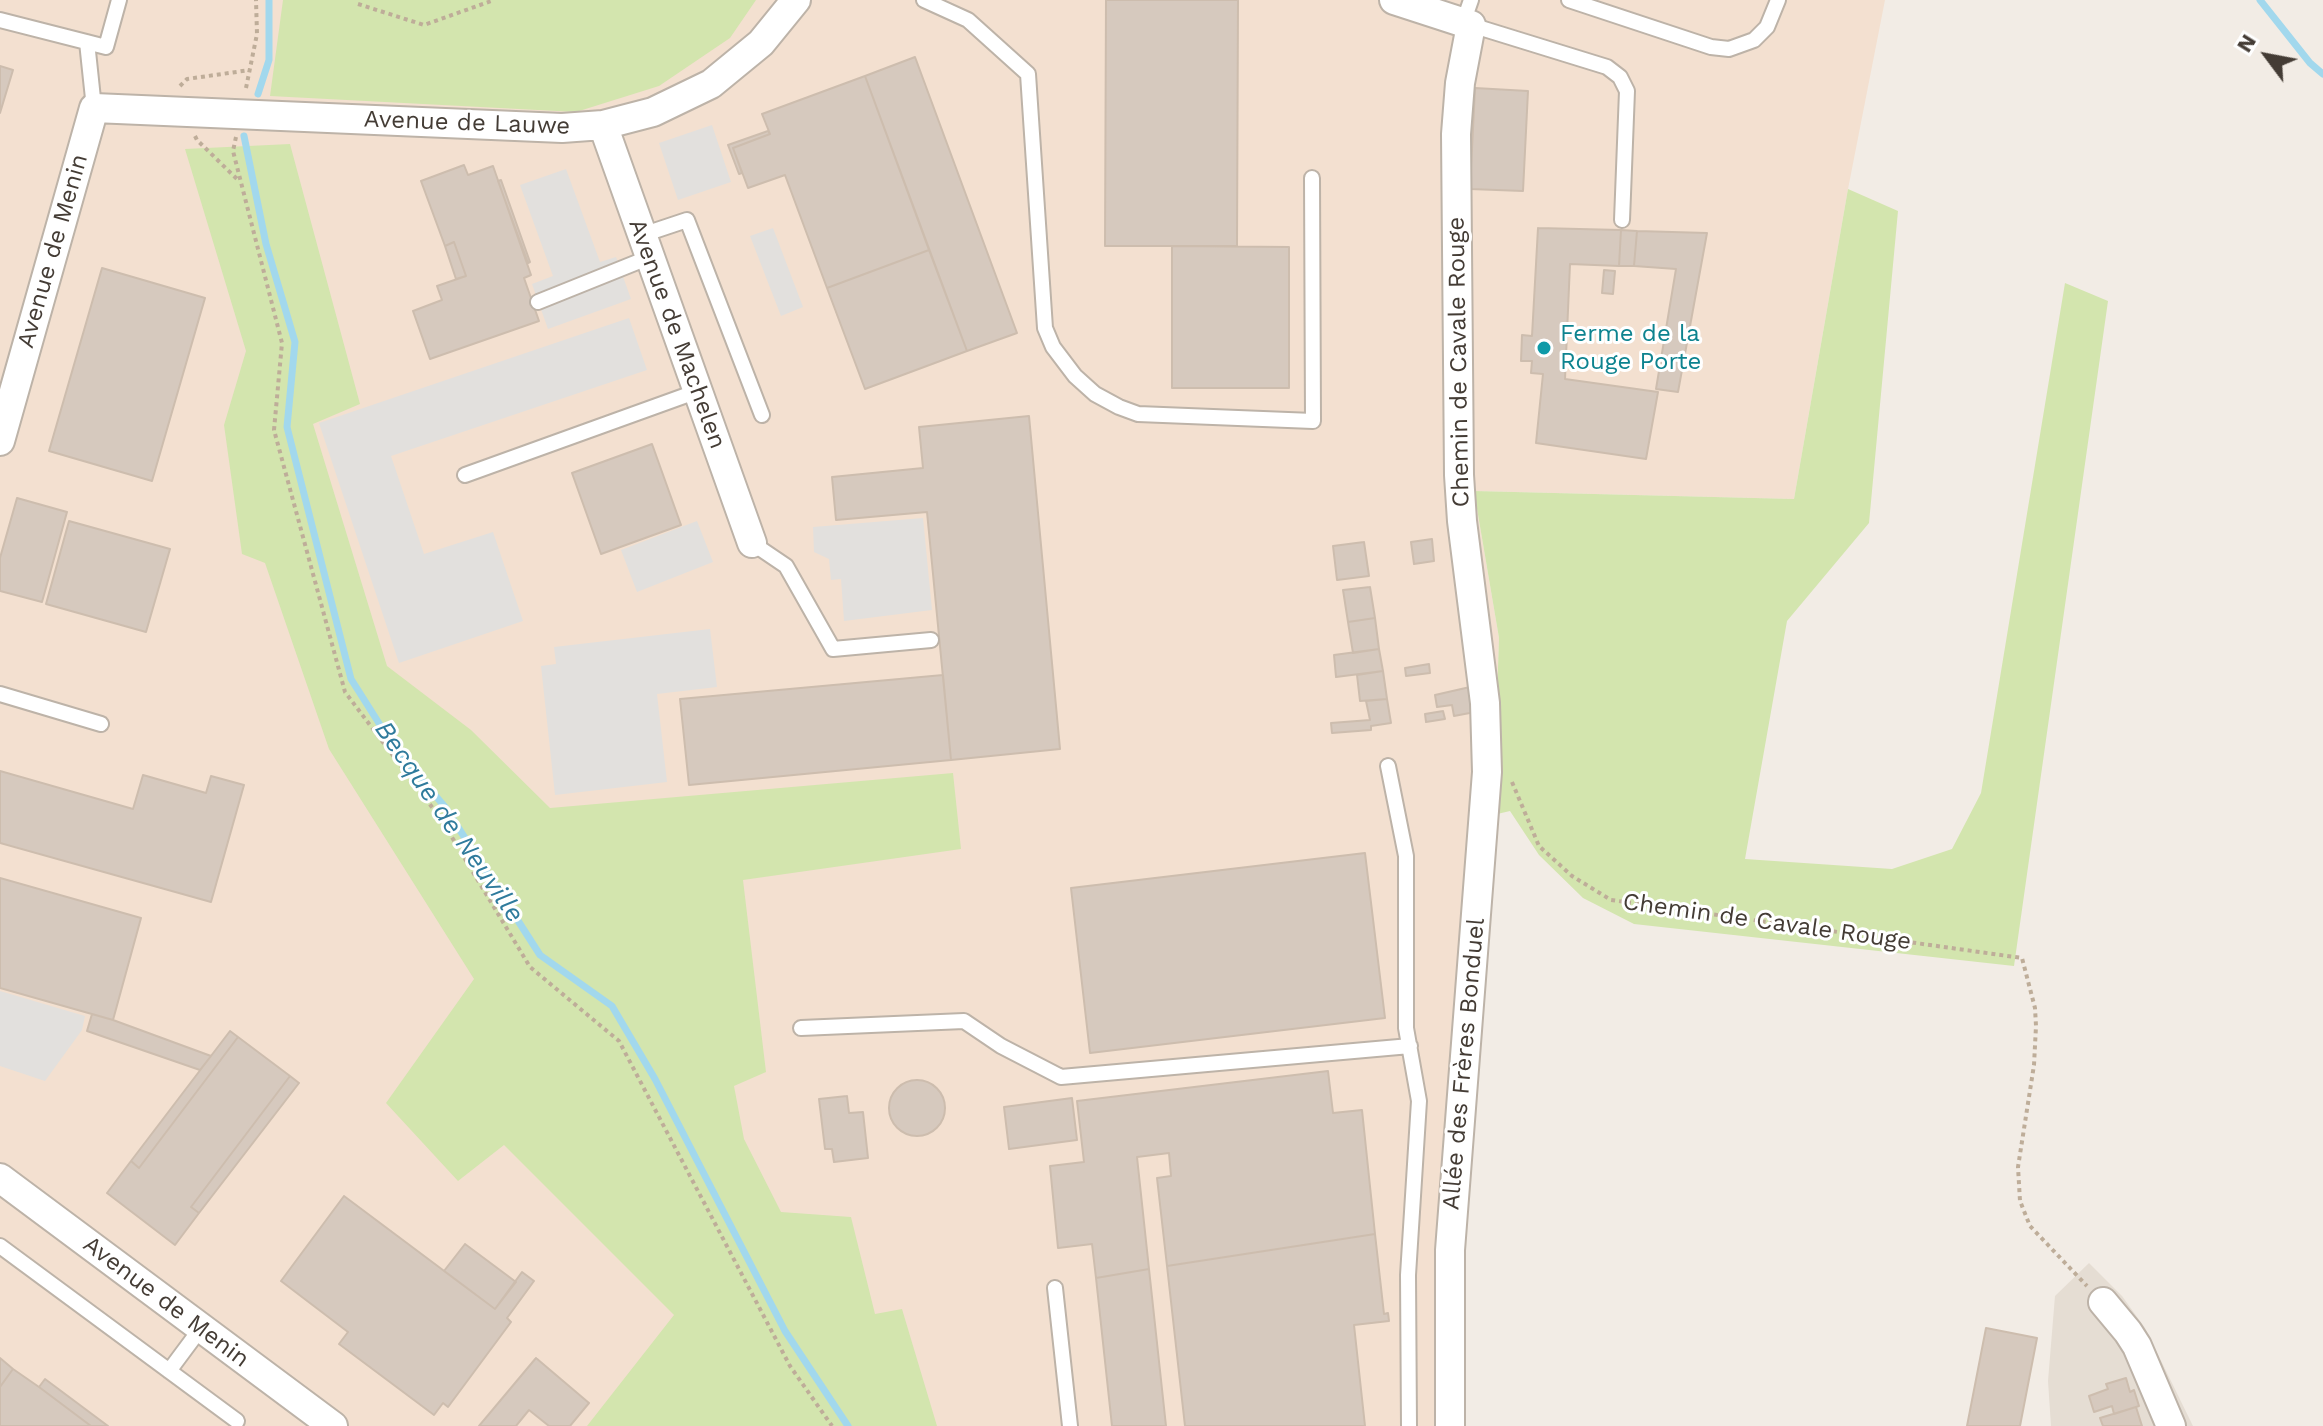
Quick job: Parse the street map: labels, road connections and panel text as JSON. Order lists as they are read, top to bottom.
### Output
{
  "streets": {
    "street": [
      "Avenue de Lauwe",
      "Avenue de Menin",
      "Avenue de Machelen",
      "Chemin de Cavale Rouge",
      "Allée des Frères Bonduel"
    ]
  },
  "crossings": [
    ["Avenue de Lauwe", "Avenue de Menin"],
    ["Avenue de Lauwe", "Avenue de Machelen"],
    ["Chemin de Cavale Rouge", "Allée des Frères Bonduel"]
  ],
  "water": ["Becque de Neuville"],
  "places": ["Ferme de la Rouge Porte"],
  "north": "top left"
}
